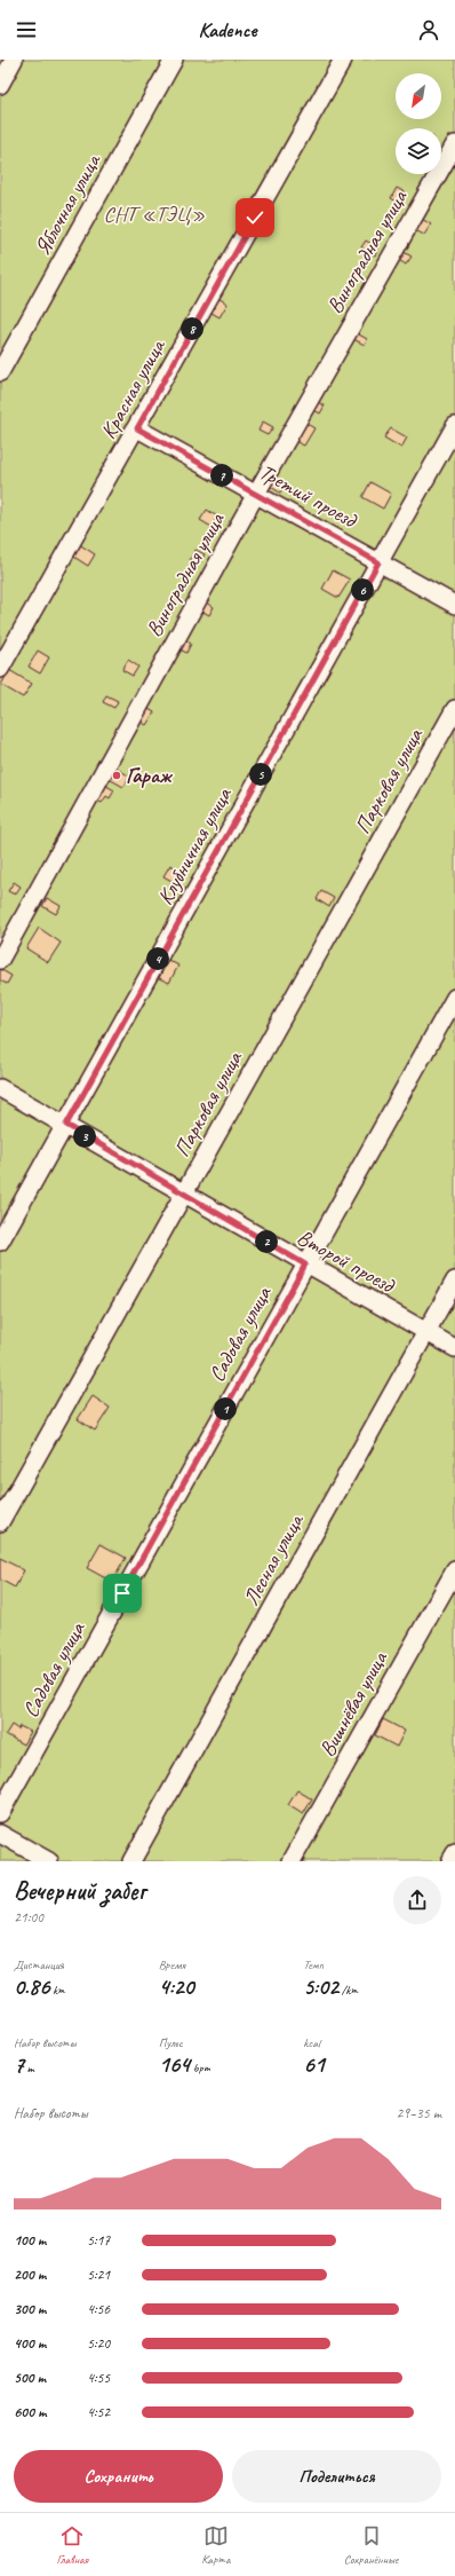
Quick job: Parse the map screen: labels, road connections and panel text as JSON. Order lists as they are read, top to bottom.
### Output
{
  "streets": {
    "street": [
      "Яблочная улица",
      "Виноградная улица",
      "Красная улица",
      "Третий проезд",
      "Парковая улица",
      "Клубничная улица",
      "Второй проезд",
      "Садовая улица",
      "Лесная улица",
      "Вишнёвая улица"
    ]
  },
  "crossings": [
    ["Виноградная улица", "Третий проезд"],
    ["Красная улица", "Третий проезд"],
    ["Третий проезд", "Клубничная улица"],
    ["Парковая улица", "Второй проезд"],
    ["Клубничная улица", "Второй проезд"],
    ["Второй проезд", "Садовая улица"],
    ["Второй проезд", "Лесная улица"]
  ],
  "parks": ["СНТ «ТЭЦ»"],
  "places": ["Гараж"],
  "north": "bottom left",
  "page": {
    "header": "Kadence",
    "pins": [
      "8",
      "7",
      "6",
      "5",
      "4",
      "3",
      "2",
      "1"
    ],
    "heading": ["Вечерний забег", "21:00"],
    "stats": [
      ["Дистанция", "0.86 km"],
      ["Время", "4:20"],
      ["Темп", "5:02 /km"],
      ["Набор высоты", "7 m"],
      ["Пульс", "164 bpm"],
      ["kcal", "61"]
    ],
    "chart": ["Набор высоты", "29–35 m"],
    "list": [
      {
        "name": "100 m",
        "note": "5:17"
      },
      {
        "name": "200 m",
        "note": "5:21"
      },
      {
        "name": "300 m",
        "note": "4:56"
      },
      {
        "name": "400 m",
        "note": "5:20"
      },
      {
        "name": "500 m",
        "note": "4:55"
      },
      {
        "name": "600 m",
        "note": "4:52"
      }
    ],
    "buttons": ["Сохранить", "Поделиться"],
    "tabs": ["Главная", "Карта", "Сохранённые"]
  }
}
